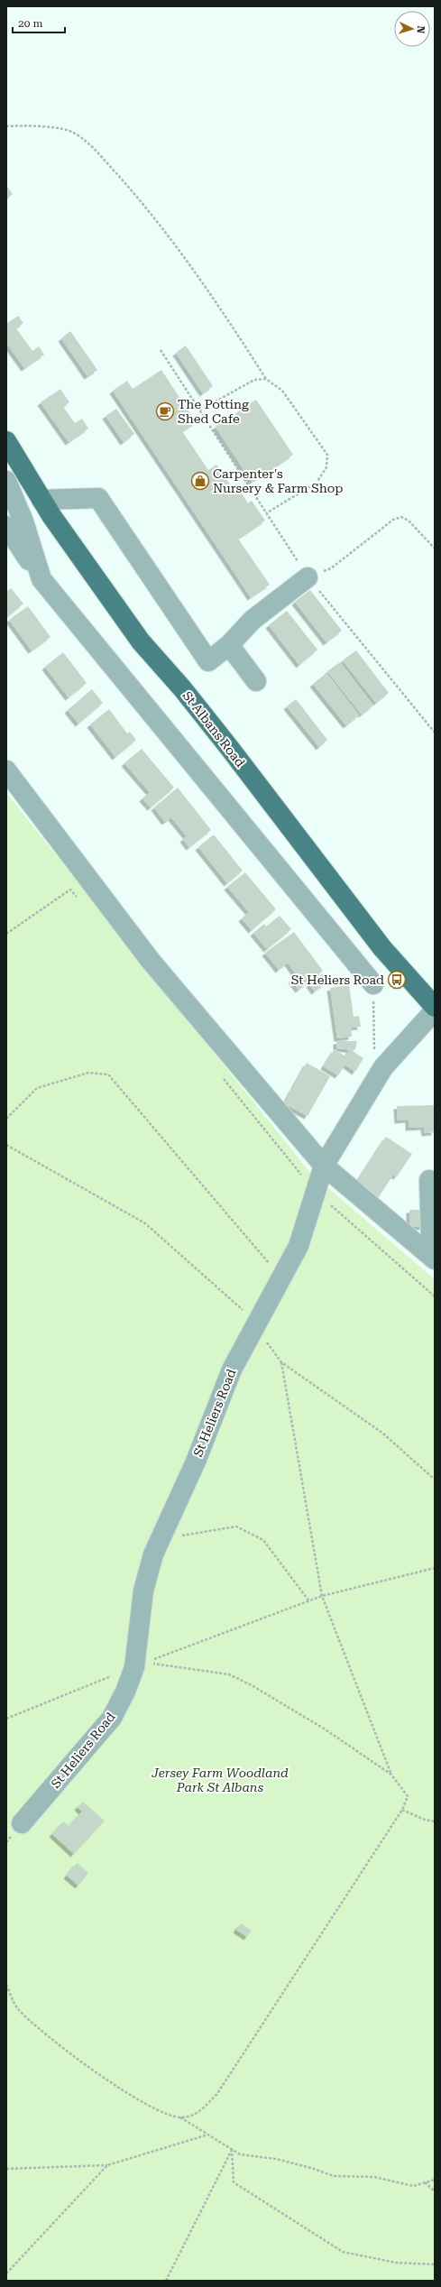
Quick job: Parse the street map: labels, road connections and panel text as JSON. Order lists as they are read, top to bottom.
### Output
{
  "streets": {
    "main road": ["St Albans Road"],
    "street": ["St Heliers Road"]
  },
  "parks": ["Jersey Farm Woodland Park St Albans"],
  "places": {
    "cafe": ["The Potting Shed Cafe"],
    "shop": ["Carpenter's Nursery & Farm Shop"],
    "bus stop": ["St Heliers Road"]
  },
  "scale_bar": "20 m",
  "north": "right"
}
